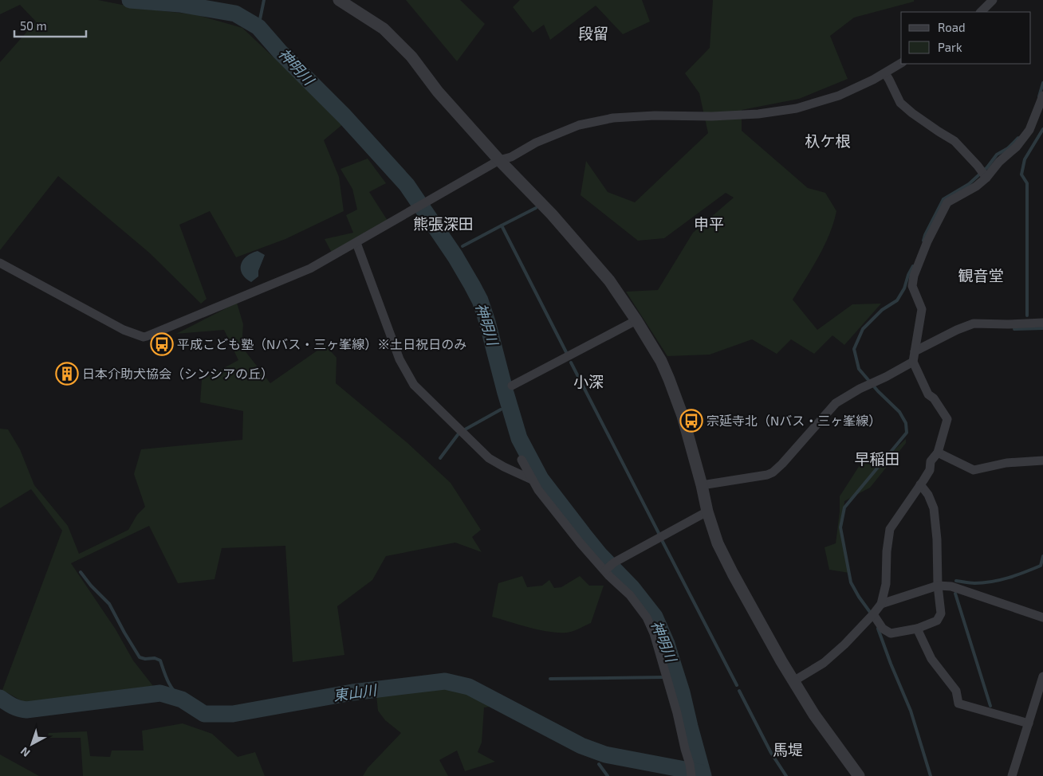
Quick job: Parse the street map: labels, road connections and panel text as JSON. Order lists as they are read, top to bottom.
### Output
{
  "districts": [
    "段留",
    "杁ケ根",
    "熊張深田",
    "申平",
    "観音堂",
    "小深",
    "早稲田",
    "馬堤"
  ],
  "water": ["神明川", "東山川"],
  "places": {
    "bus stop": ["平成こども塾（Nバス・三ヶ峯線）※土日祝日のみ", "宗延寺北（Nバス・三ヶ峯線）"],
    "building": ["日本介助犬協会（シンシアの丘）"]
  },
  "legend": ["Road", "Park"],
  "scale_bar": "50 m",
  "north": "bottom left"
}
